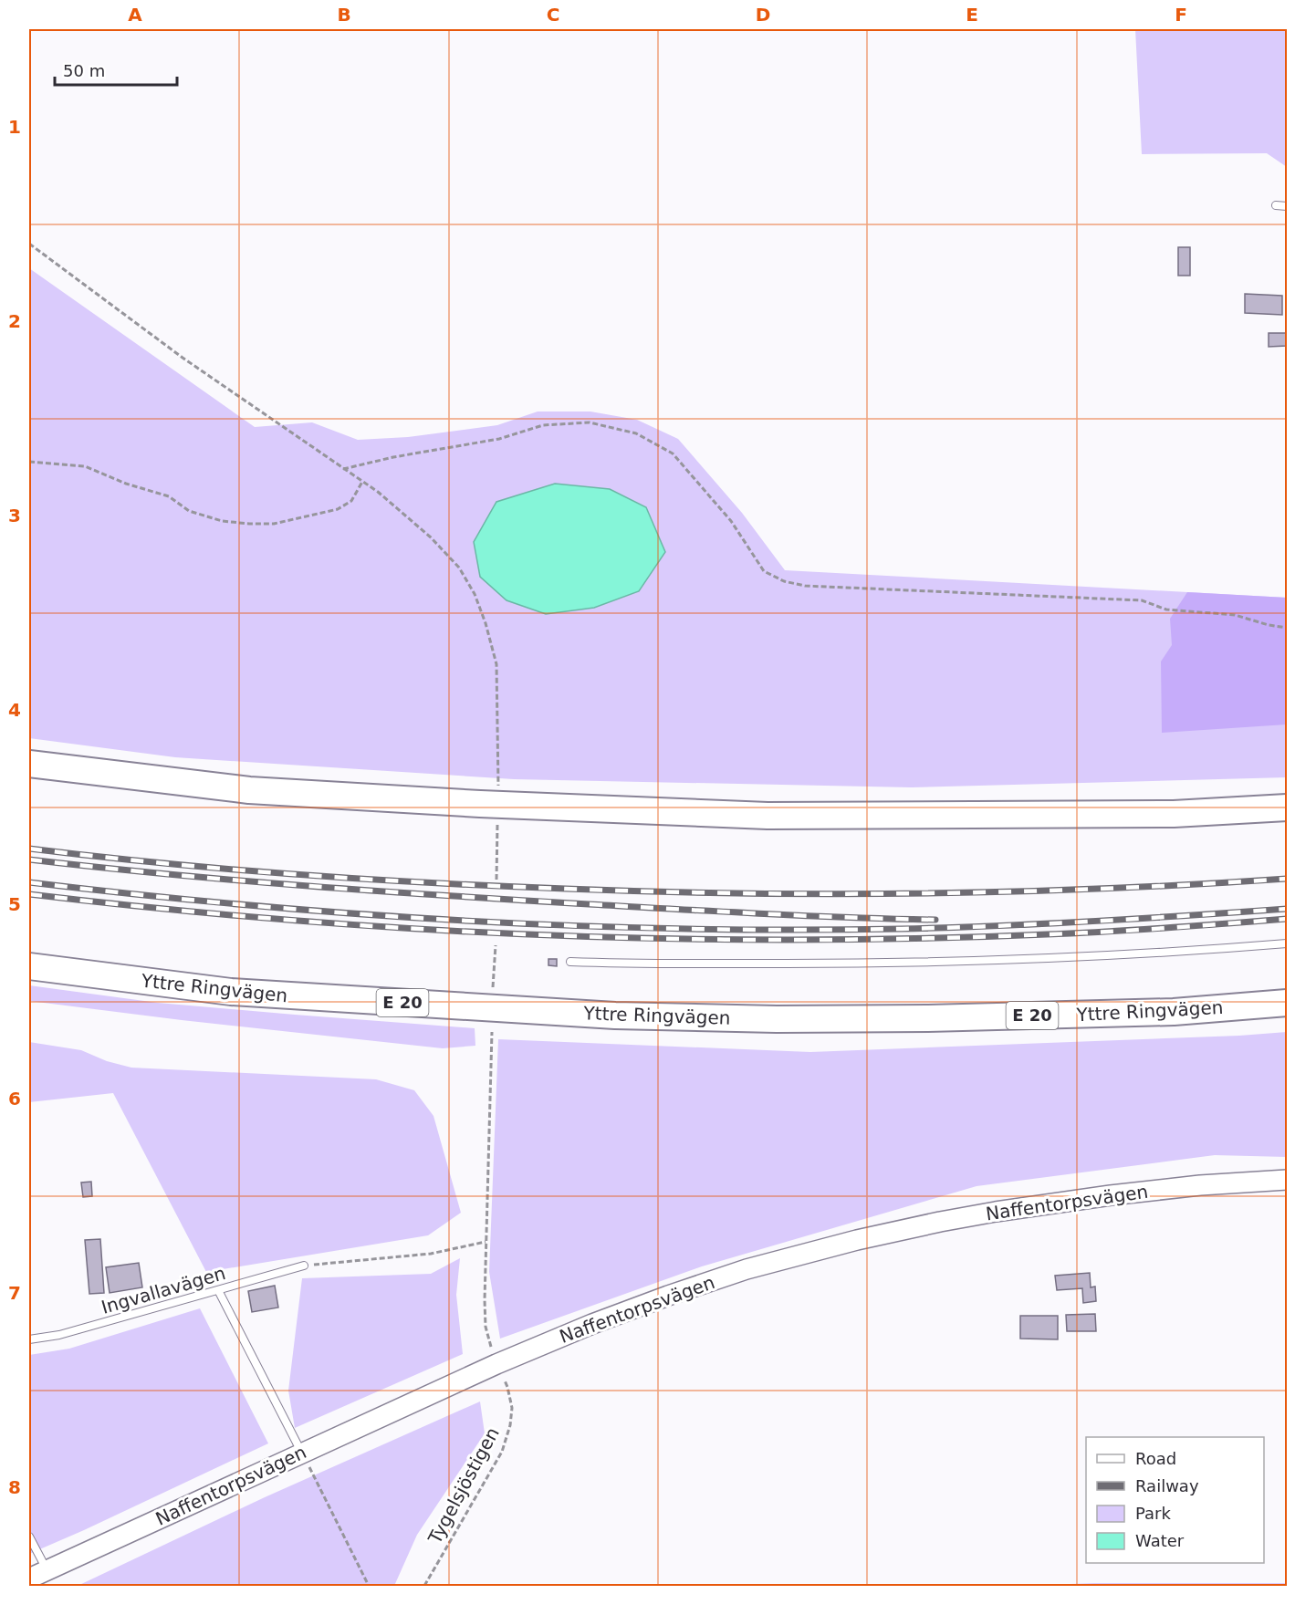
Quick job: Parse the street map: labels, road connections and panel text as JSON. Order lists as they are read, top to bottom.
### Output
{
  "streets": {
    "highway": ["Yttre Ringvägen", "E 20"],
    "street": ["Naffentorpsvägen"],
    "lane": ["Ingvallavägen"],
    "path": ["Tygelsjöstigen"]
  },
  "crossings": [
    ["Naffentorpsvägen", "Tygelsjöstigen"]
  ],
  "legend": [
    "Road",
    "Railway",
    "Park",
    "Water"
  ],
  "scale_bar": "50 m",
  "grid": {
    "columns": [
      "A",
      "B",
      "C",
      "D",
      "E",
      "F"
    ],
    "rows": [
      "1",
      "2",
      "3",
      "4",
      "5",
      "6",
      "7",
      "8"
    ]
  }
}
